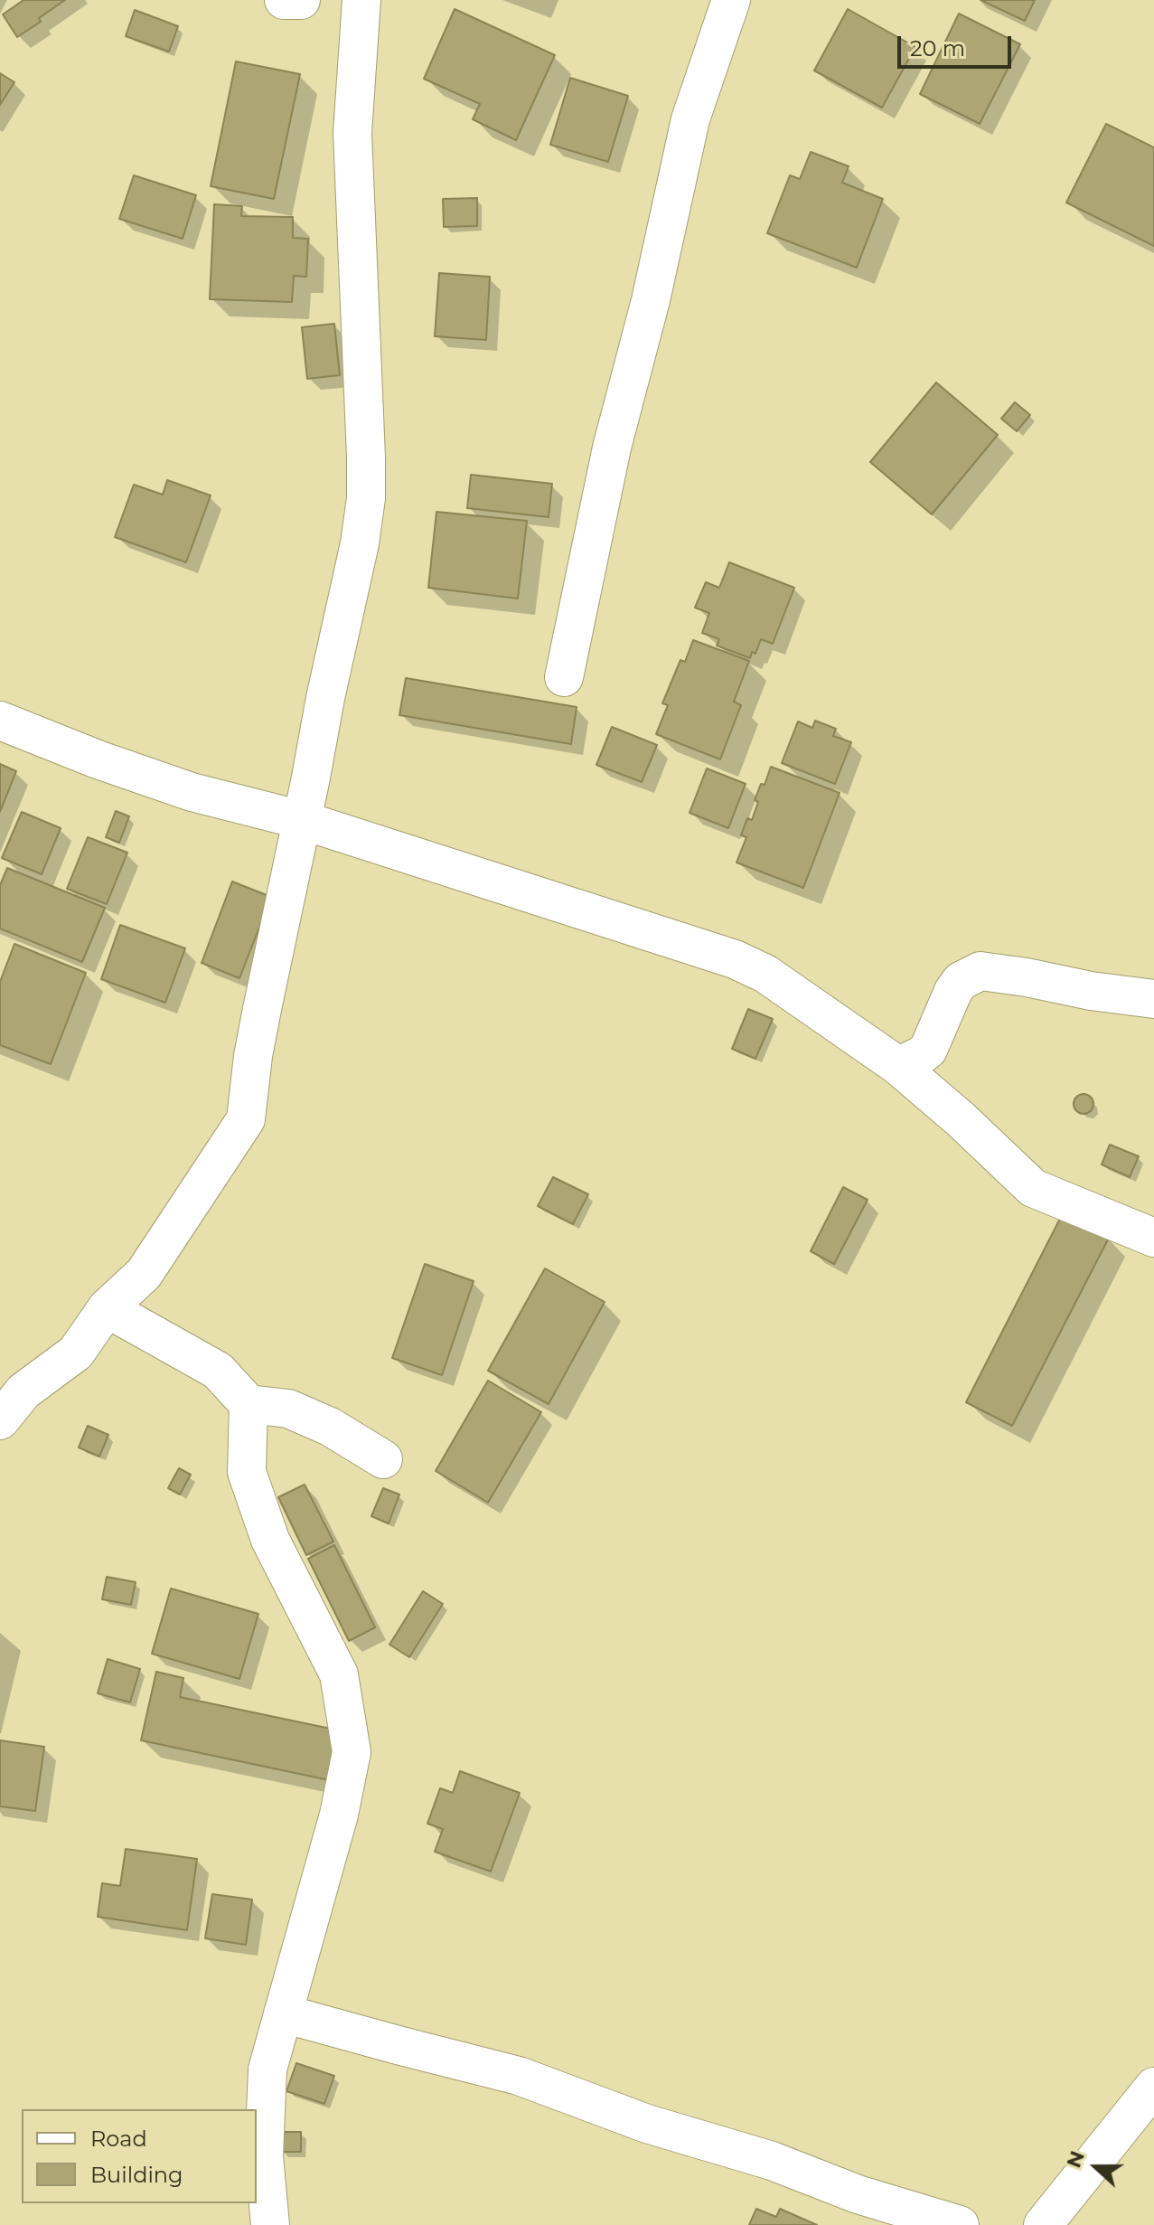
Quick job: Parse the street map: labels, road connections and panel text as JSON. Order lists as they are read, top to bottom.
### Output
{
  "legend": ["Road", "Building"],
  "scale_bar": "20 m",
  "north": "left"
}
